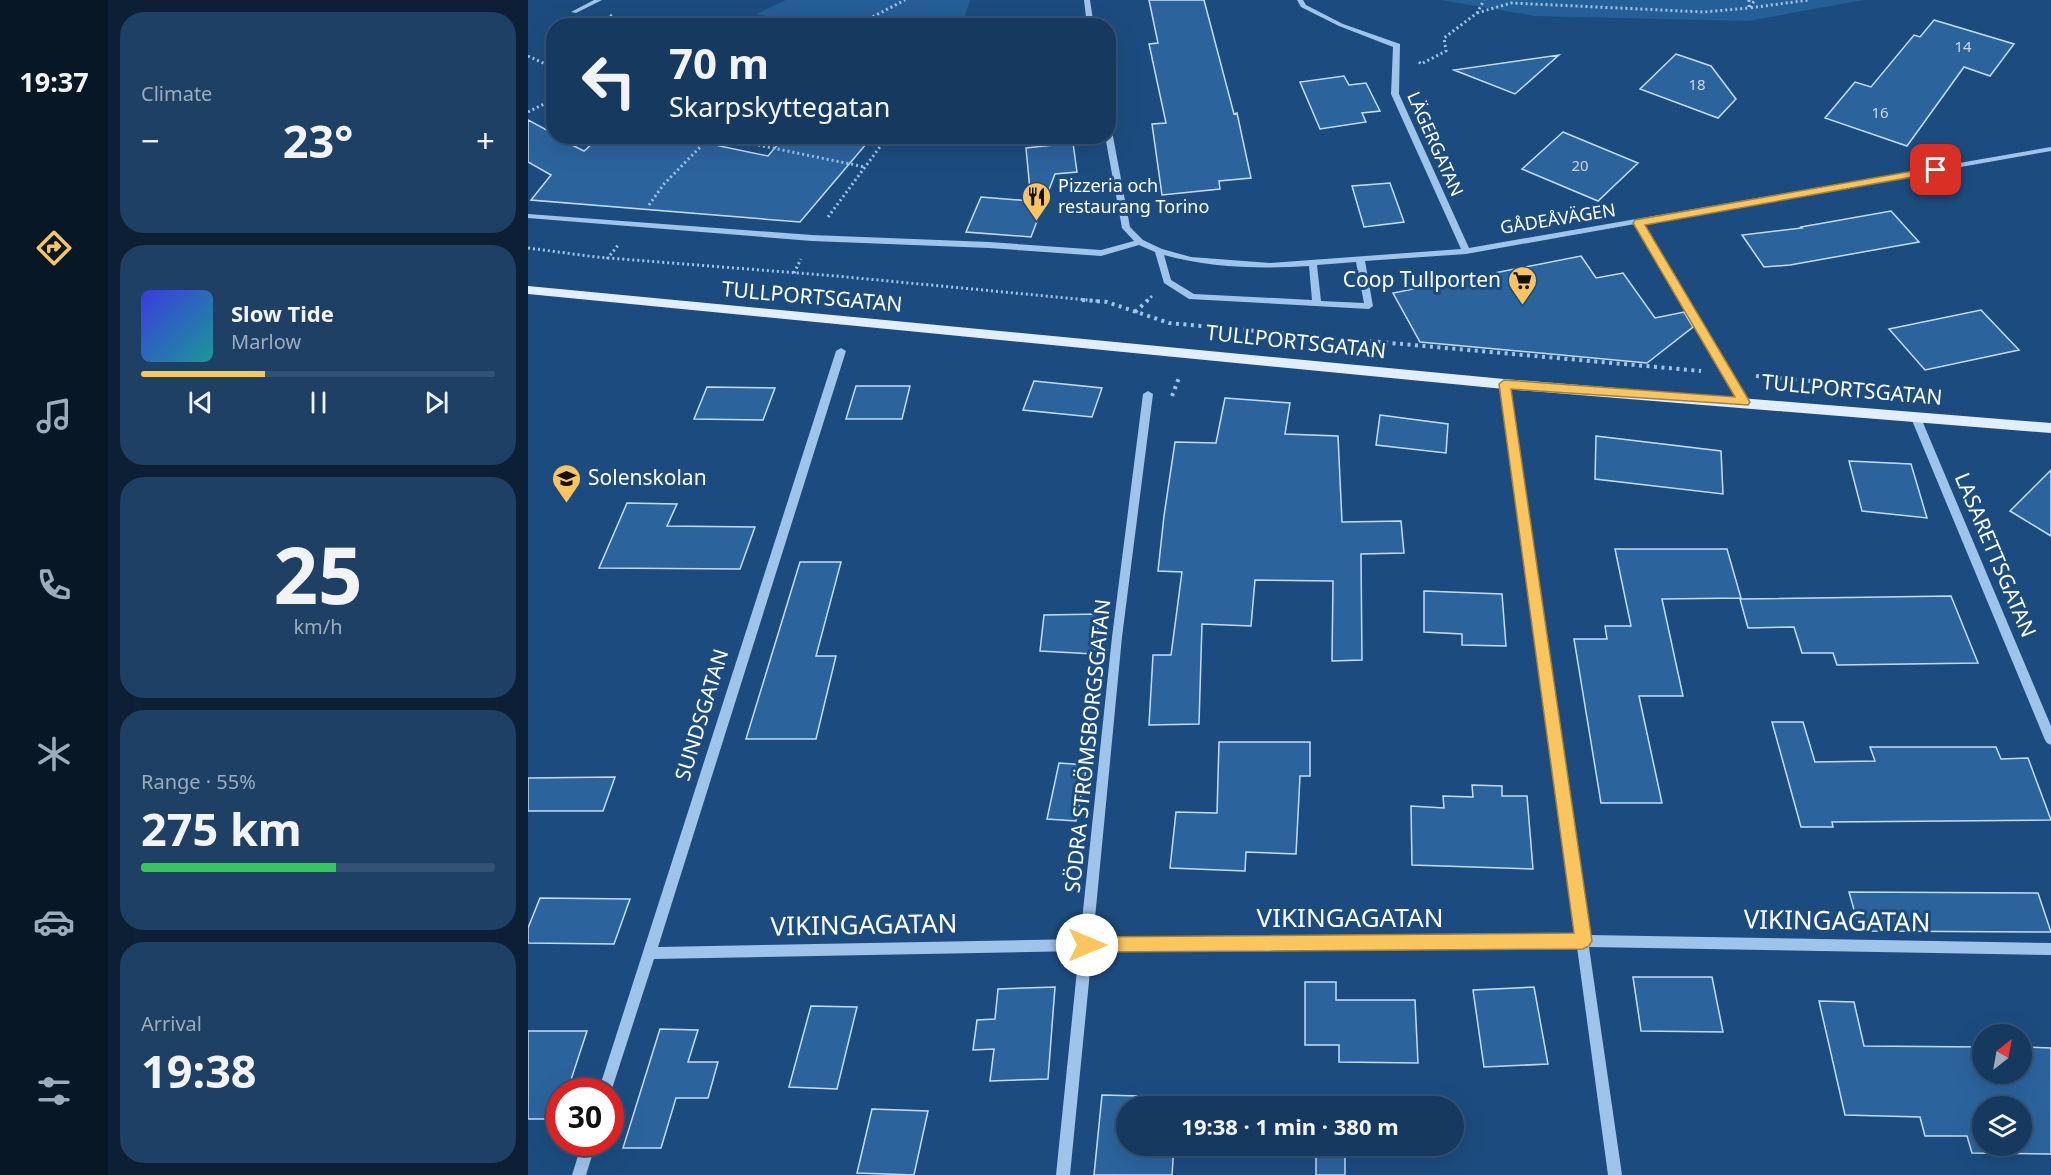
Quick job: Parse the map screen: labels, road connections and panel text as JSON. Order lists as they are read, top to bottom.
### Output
{
  "streets": {
    "main road": ["TULLPORTSGATAN"],
    "street": [
      "LÄGERGATAN",
      "GÅDEÅVÄGEN",
      "LASARETTSGATAN",
      "SUNDSGATAN",
      "SÖDRA STRÖMSBORGSGATAN",
      "VIKINGAGATAN"
    ]
  },
  "crossings": [
    ["LÄGERGATAN", "GÅDEÅVÄGEN"],
    ["TULLPORTSGATAN", "LASARETTSGATAN"],
    ["SUNDSGATAN", "VIKINGAGATAN"],
    ["SÖDRA STRÖMSBORGSGATAN", "VIKINGAGATAN"]
  ],
  "places": {
    "restaurant": ["Pizzeria och restaurang Torino"],
    "supermarket": ["Coop Tullporten"],
    "school or university": ["Solenskolan"]
  },
  "house_numbers": [
    "14",
    "18",
    "16",
    "20"
  ],
  "north": "top right",
  "page": {
    "tabs": "19:37",
    "tile": [
      "Climate",
      ["25", "km/h"],
      ["Range · 55%", "275 km"],
      ["Arrival", "19:38"]
    ],
    "turn": ["70 m", "Skarpskyttegatan"],
    "heat": ["−", "23°", "+"],
    "song": ["Slow Tide", "Marlow"],
    "limit": "30",
    "trip": "19:38 · 1 min · 380 m"
  }
}
